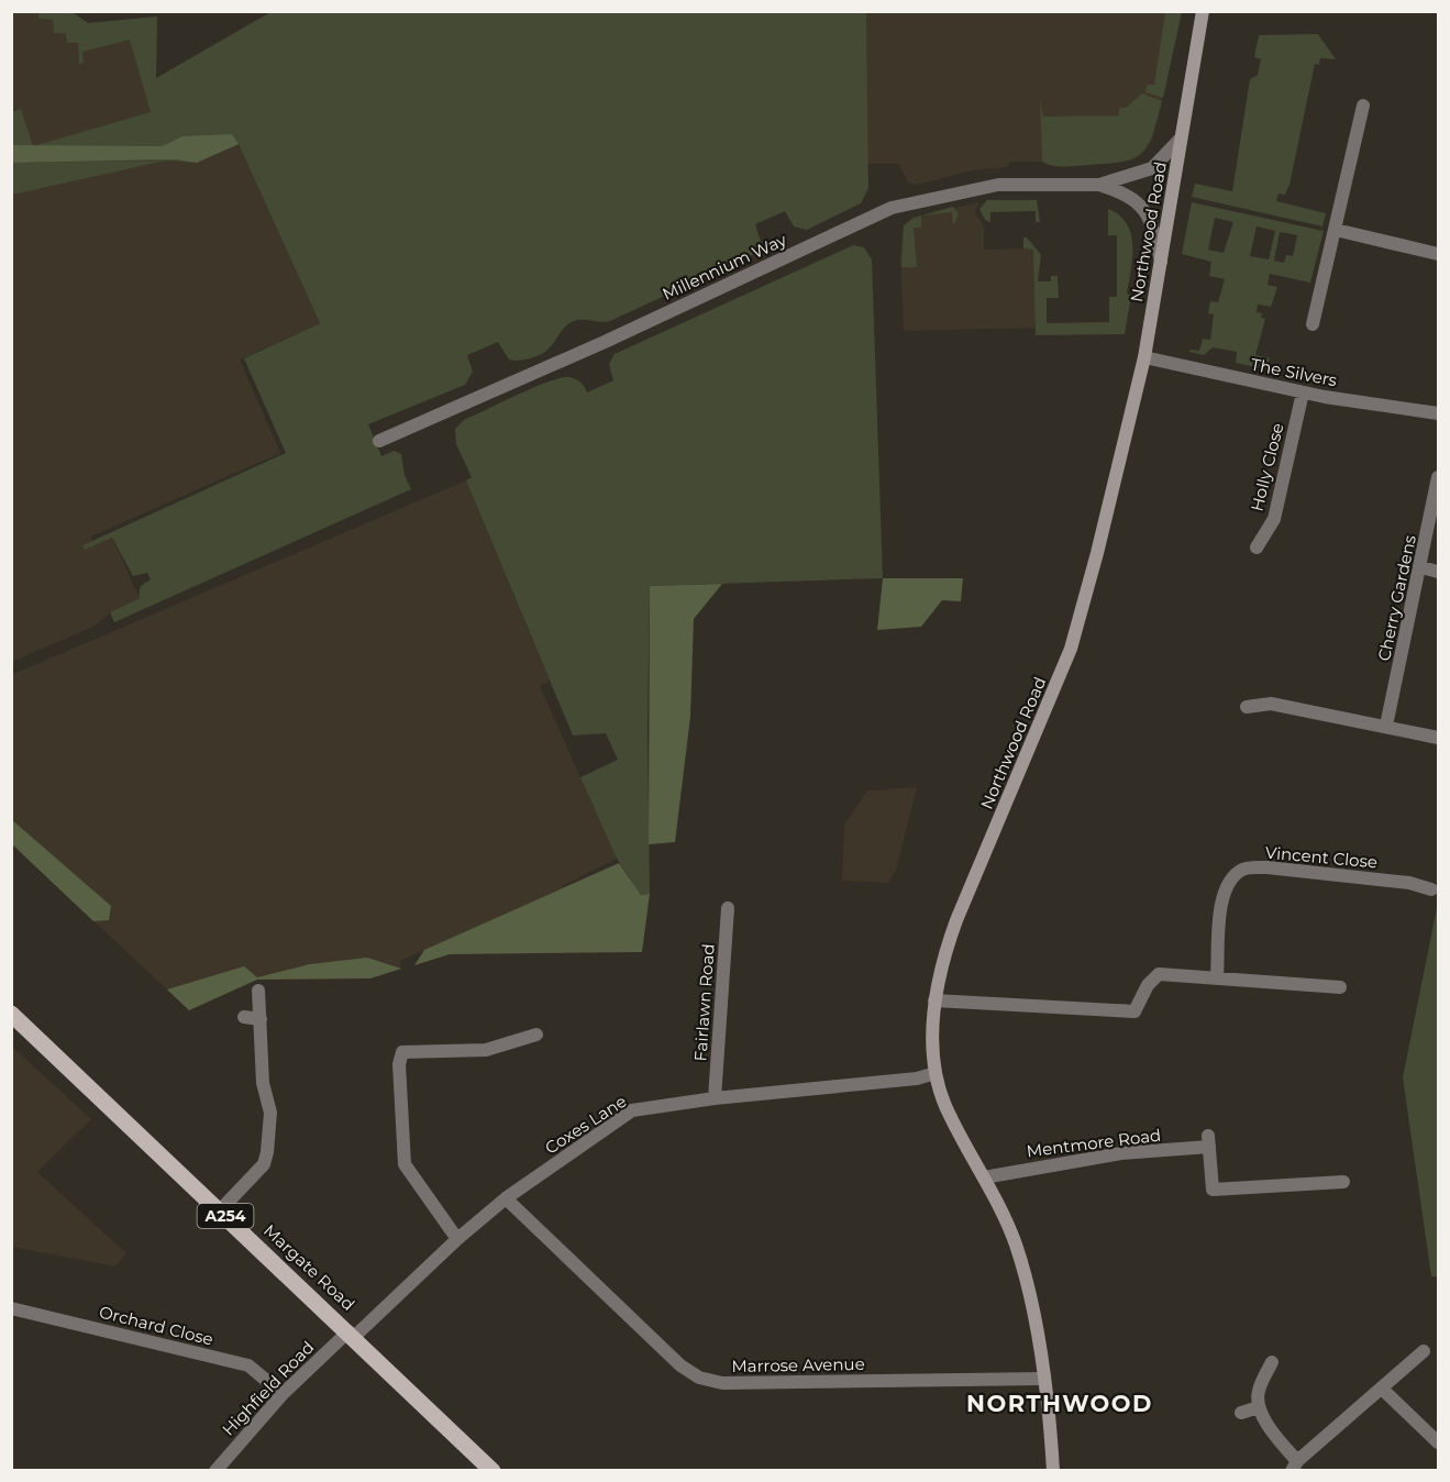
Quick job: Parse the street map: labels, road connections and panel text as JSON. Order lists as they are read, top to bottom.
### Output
{
  "streets": {
    "main road": ["A254", "Margate Road"],
    "street": [
      "Northwood Road",
      "Millennium Way",
      "The Silvers",
      "Holly Close",
      "Cherry Gardens",
      "Vincent Close",
      "Fairlawn Road",
      "Coxes Lane",
      "Mentmore Road",
      "Orchard Close",
      "Marrose Avenue",
      "Highfield Road"
    ]
  },
  "crossings": [
    ["Northwood Road", "Millennium Way"],
    ["Northwood Road", "The Silvers"],
    ["Northwood Road", "Coxes Lane"],
    ["Northwood Road", "Mentmore Road"],
    ["Northwood Road", "Marrose Avenue"],
    ["The Silvers", "Holly Close"],
    ["Fairlawn Road", "Coxes Lane"],
    ["Coxes Lane", "Margate Road"],
    ["Coxes Lane", "Marrose Avenue"],
    ["Coxes Lane", "Highfield Road"],
    ["Margate Road", "Highfield Road"],
    ["Orchard Close", "Highfield Road"]
  ],
  "districts": ["NORTHWOOD"]
}
